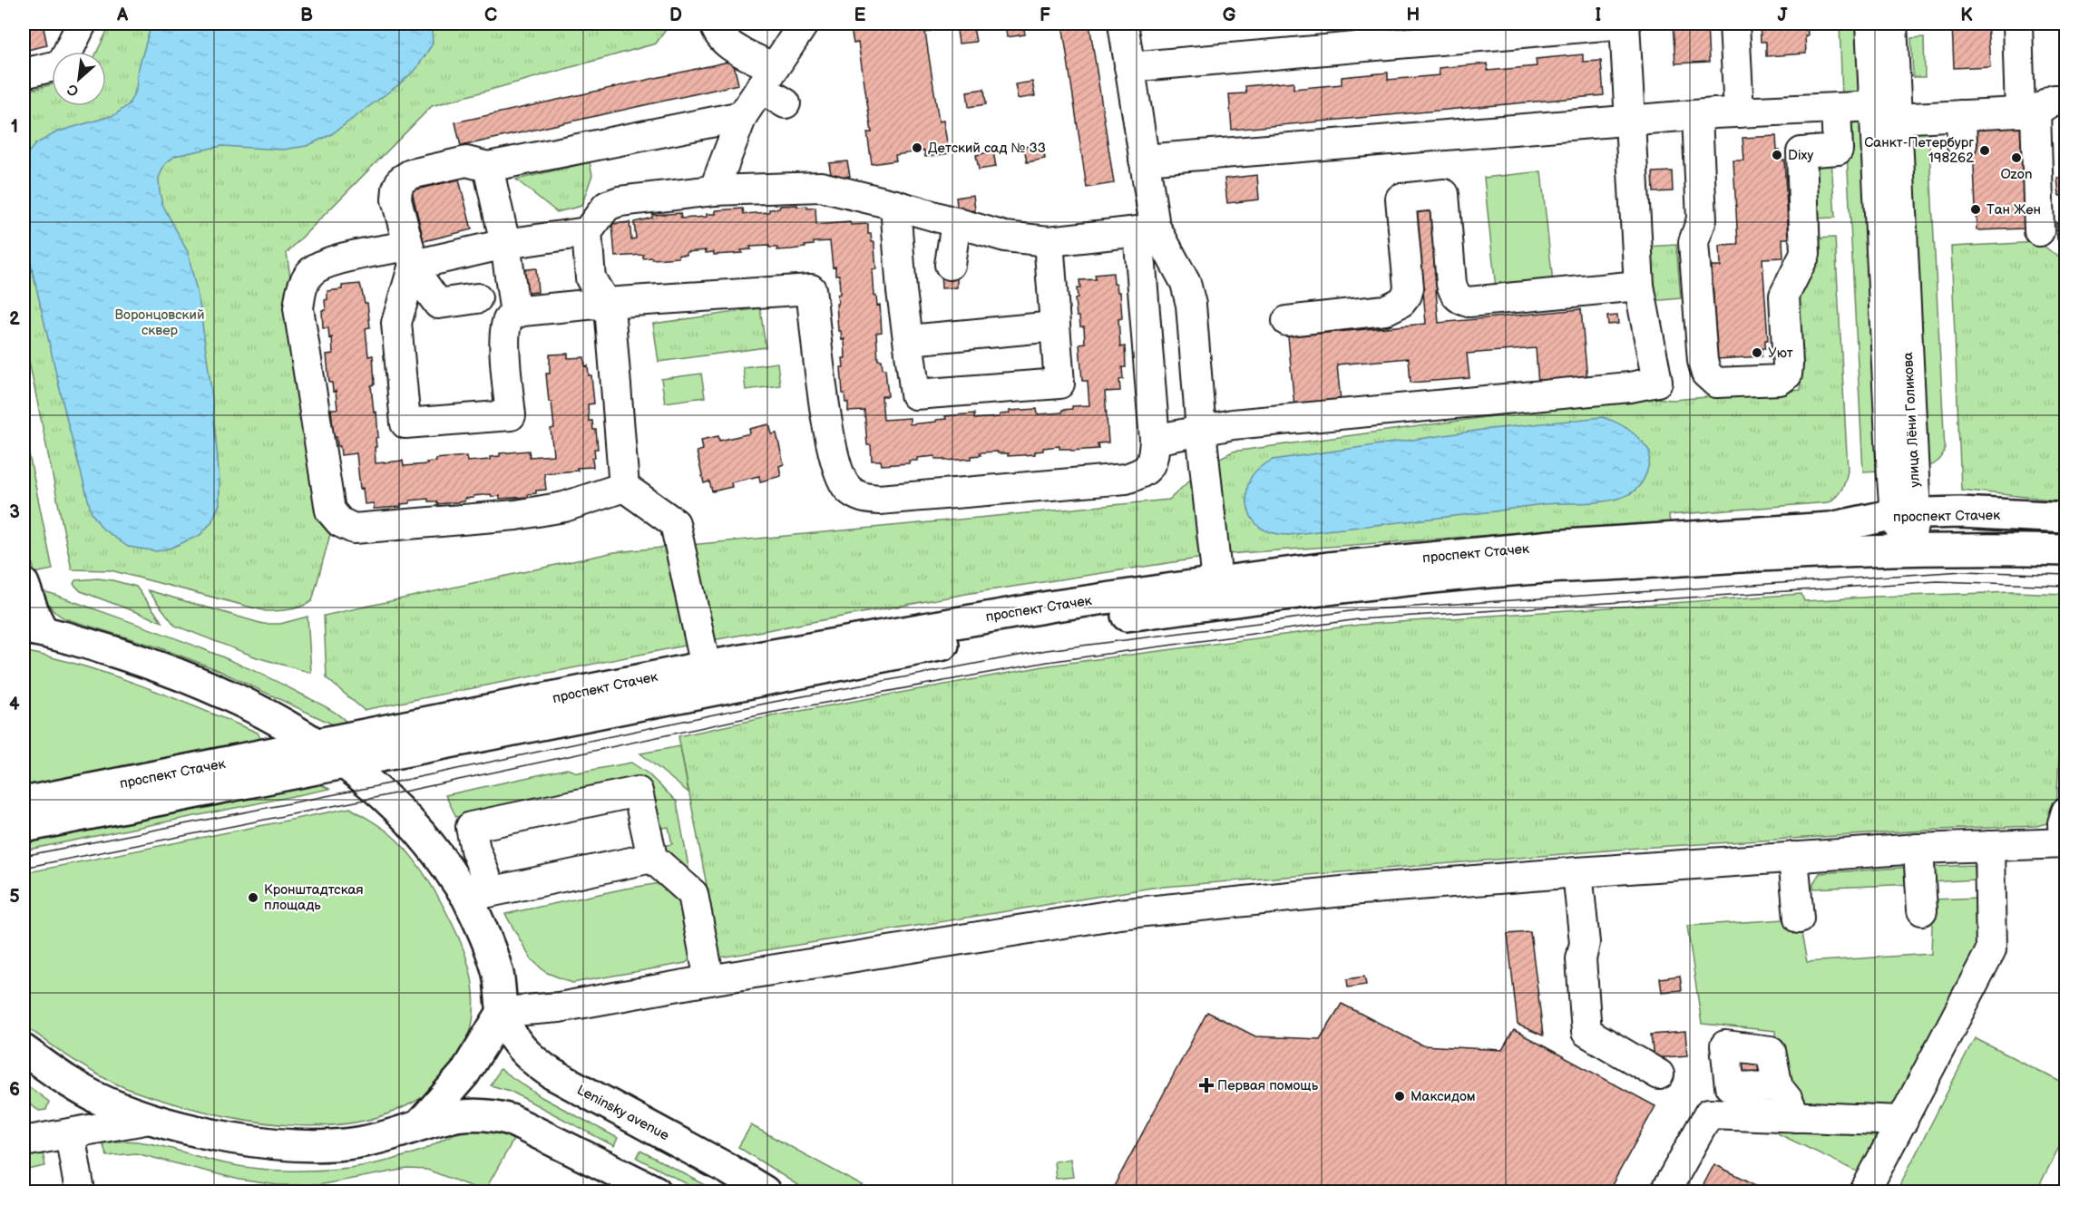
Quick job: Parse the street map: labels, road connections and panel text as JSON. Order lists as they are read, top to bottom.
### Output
{
  "streets": {
    "main road": ["проспект Стачек", "Leninsky avenue"],
    "street": ["улица Лёни Голикова"]
  },
  "crossings": [
    ["улица Лёни Голикова", "проспект Стачек"]
  ],
  "parks": ["Воронцовский сквер"],
  "places": {
    "other": [
      "Детский сад № 33",
      "Санкт-Петербург 198262",
      "Dixy",
      "Ozon",
      "Тан Жен",
      "Уют",
      "Кронштадтская площадь",
      "Максидом"
    ],
    "health": ["Первая помощь"]
  },
  "north": "bottom left",
  "grid": {
    "columns": [
      "A",
      "B",
      "C",
      "D",
      "E",
      "F",
      "G",
      "H",
      "I",
      "J",
      "K"
    ],
    "rows": [
      "1",
      "2",
      "3",
      "4",
      "5",
      "6"
    ]
  }
}
